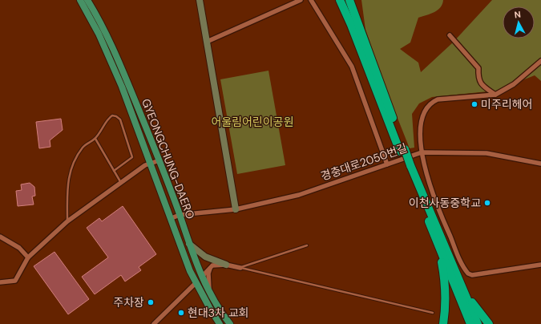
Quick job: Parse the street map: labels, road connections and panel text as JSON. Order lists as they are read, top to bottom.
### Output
{
  "streets": {
    "main road": ["GYEONGCHUNG-DAERO"],
    "street": ["경충대로2050번길"]
  },
  "crossings": [
    ["GYEONGCHUNG-DAERO", "경충대로2050번길"]
  ],
  "parks": ["어울림어린이공원"],
  "places": [
    "미주리헤어",
    "이천사동중학교",
    "주차장",
    "현대3차 교회"
  ],
  "north": "top"
}
